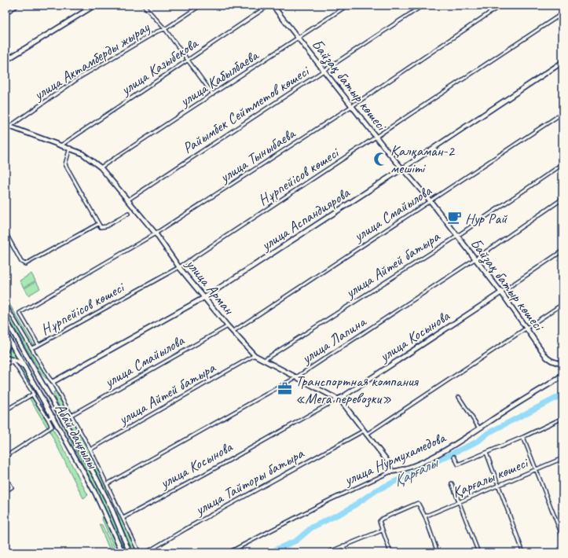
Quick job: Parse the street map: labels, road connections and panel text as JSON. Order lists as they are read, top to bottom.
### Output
{
  "streets": {
    "street": [
      "улица Актамберды жырау",
      "улица Казыбекова",
      "улица Кабылбаева",
      "Байзақ батыр көшесі",
      "Райымбек Сейтметов көшесі",
      "улица Тыныбаева",
      "Нұрпейісов көшесі",
      "улица Смайылова",
      "улица Аспандиярова",
      "улица Айтей батыра",
      "улица Арман",
      "улица Косынова",
      "улица Лапина",
      "Абай даңғылы",
      "улица Нурмухамедова",
      "Қарғалы көшесі",
      "улица Тайторы батыра"
    ]
  },
  "crossings": [
    ["улица Актамберды жырау", "улица Арман"],
    ["улица Казыбекова", "улица Арман"],
    ["улица Кабылбаева", "Байзақ батыр көшесі"],
    ["улица Кабылбаева", "улица Арман"],
    ["Байзақ батыр көшесі", "Райымбек Сейтметов көшесі"],
    ["Байзақ батыр көшесі", "улица Тыныбаева"],
    ["Байзақ батыр көшесі", "Нұрпейісов көшесі"],
    ["Байзақ батыр көшесі", "улица Смайылова"],
    ["Байзақ батыр көшесі", "улица Аспандиярова"],
    ["Байзақ батыр көшесі", "улица Айтей батыра"],
    ["Байзақ батыр көшесі", "улица Косынова"],
    ["Байзақ батыр көшесі", "улица Лапина"],
    ["Райымбек Сейтметов көшесі", "улица Арман"],
    ["улица Тыныбаева", "Нұрпейісов көшесі"],
    ["улица Тыныбаева", "улица Арман"],
    ["Нұрпейісов көшесі", "улица Арман"],
    ["улица Смайылова", "улица Арман"],
    ["улица Аспандиярова", "улица Арман"],
    ["улица Айтей батыра", "улица Арман"],
    ["улица Арман", "улица Косынова"],
    ["улица Арман", "улица Лапина"],
    ["улица Арман", "улица Нурмухамедова"],
    ["улица Арман", "улица Тайторы батыра"]
  ],
  "water": ["Қарғалы"],
  "places": {
    "mosque": ["Қалқаман-2 мешіті"],
    "cafe": ["Нур Рай"],
    "office": ["Транспортная компания «Мега перевозки»"]
  }
}
